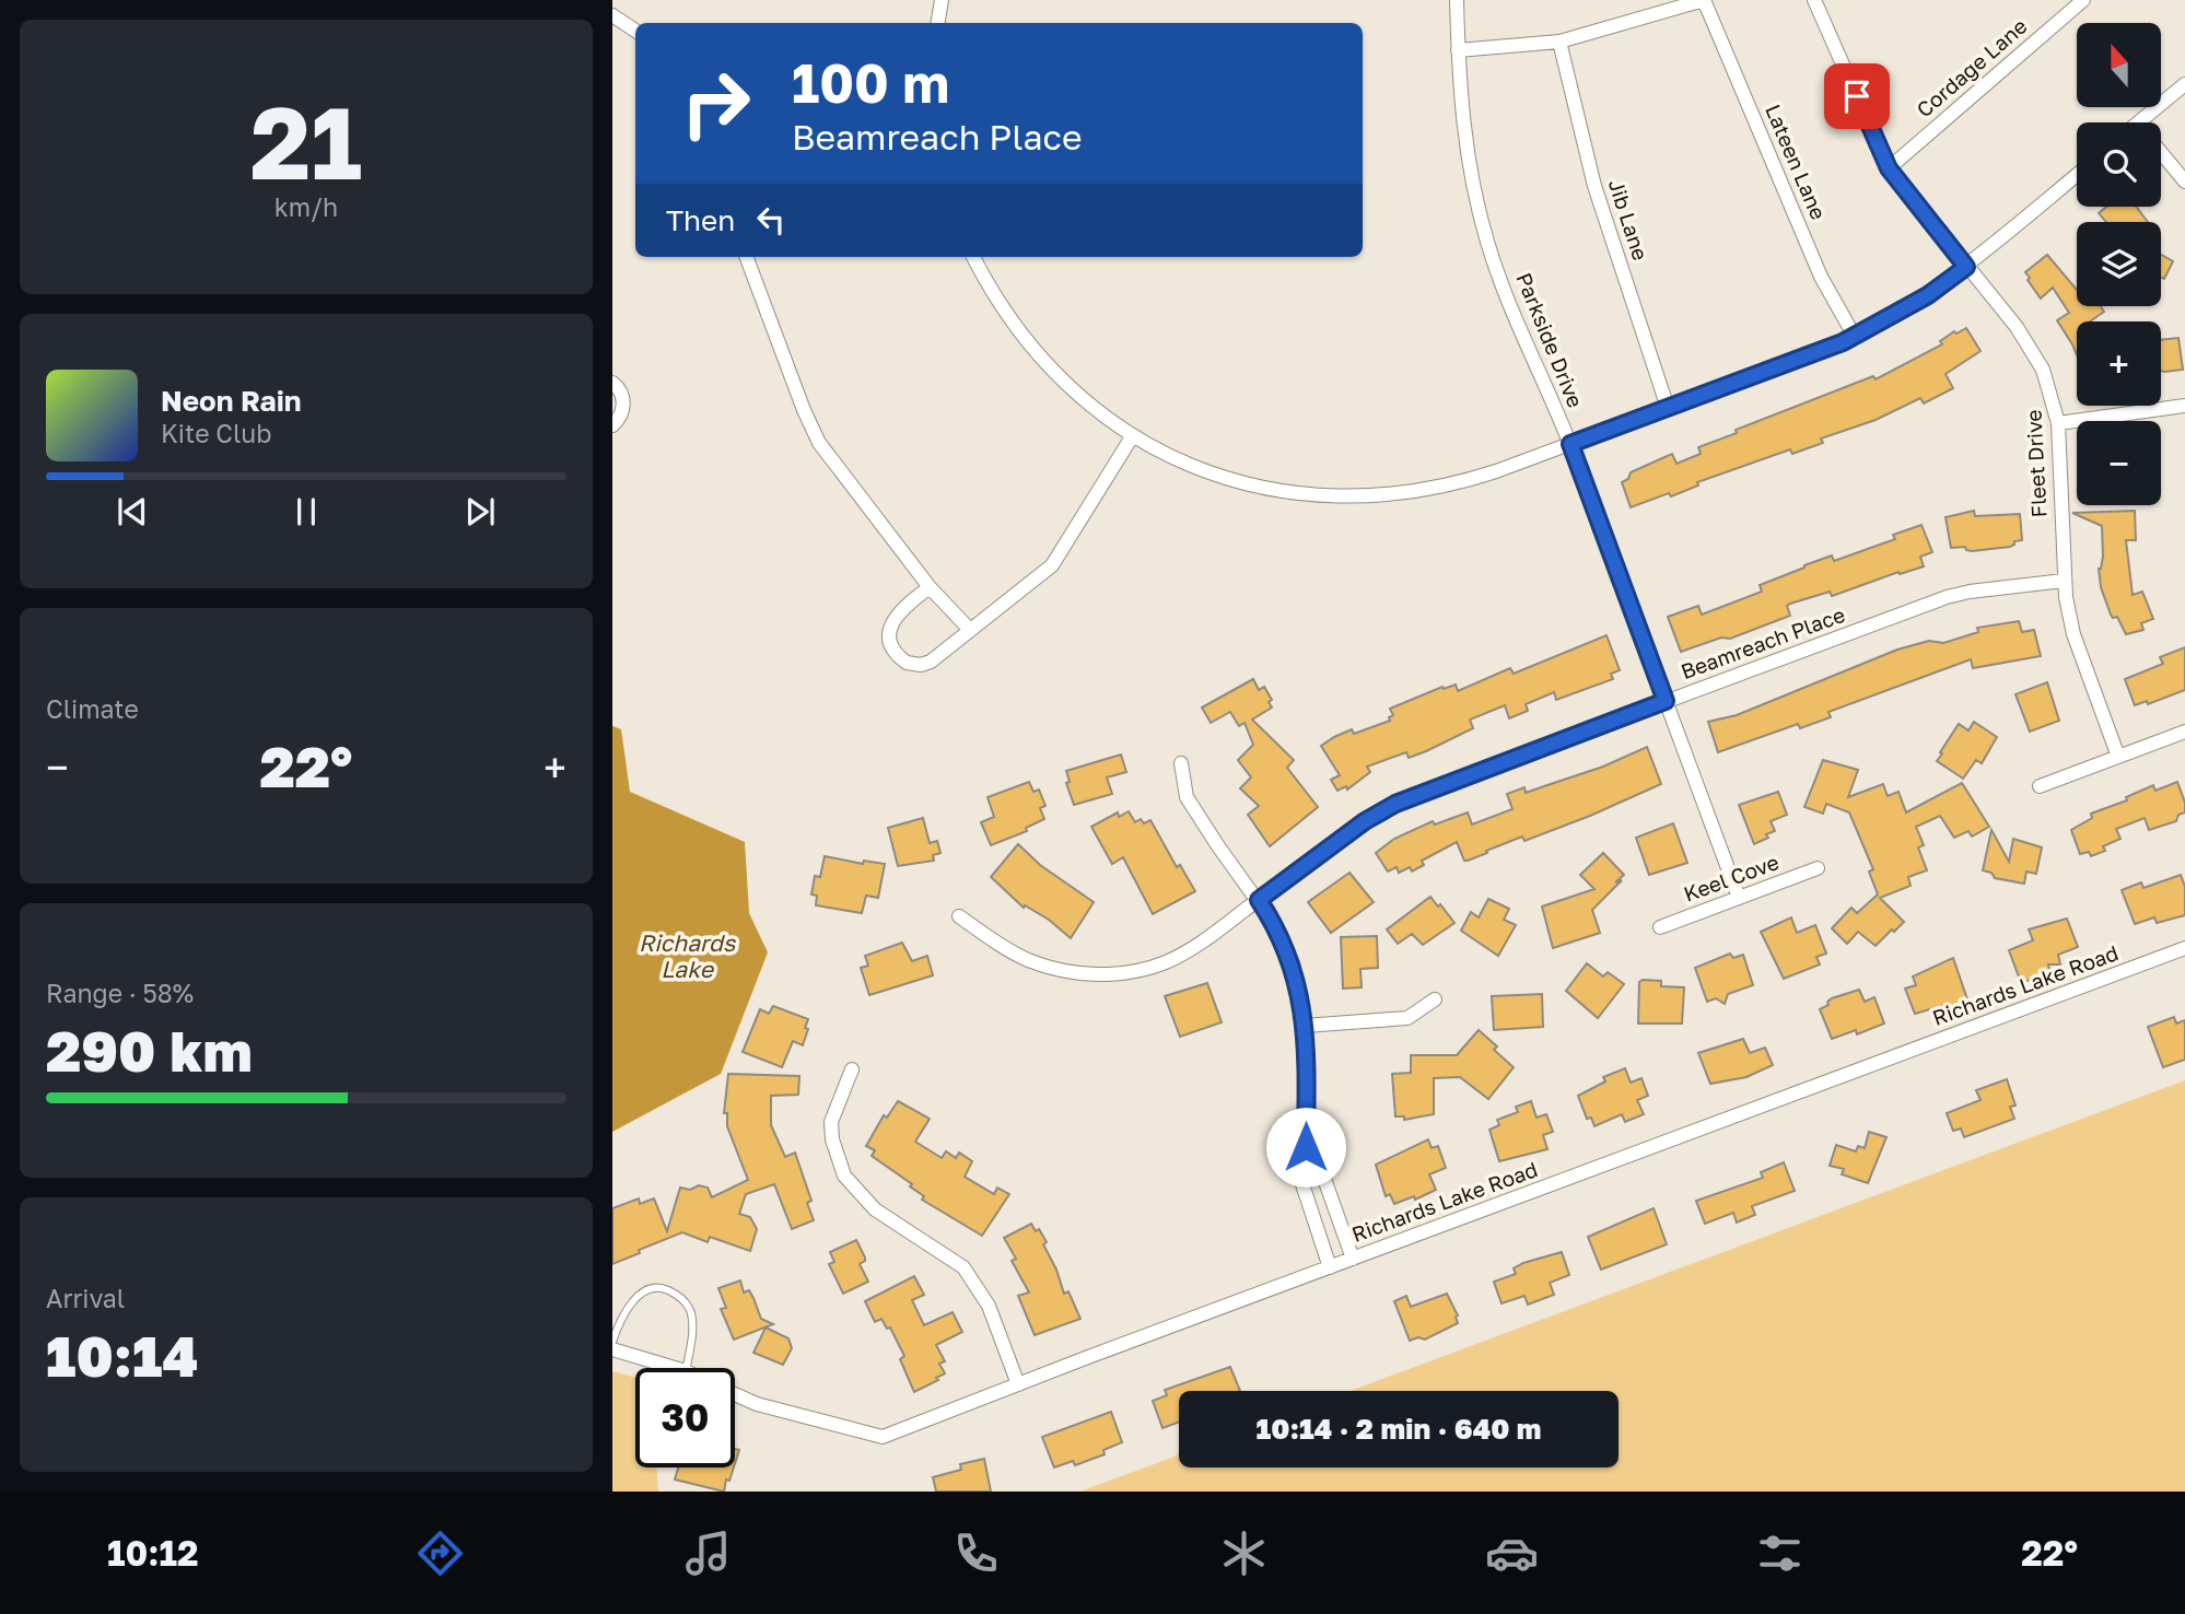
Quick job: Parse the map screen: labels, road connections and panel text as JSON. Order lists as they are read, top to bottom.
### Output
{
  "streets": {
    "street": [
      "Cordage Lane",
      "Lateen Lane",
      "Jib Lane",
      "Parkside Drive",
      "Fleet Drive",
      "Beamreach Place",
      "Keel Cove",
      "Richards Lake Road"
    ]
  },
  "crossings": [
    ["Cordage Lane", "Fleet Drive"],
    ["Parkside Drive", "Beamreach Place"],
    ["Parkside Drive", "Keel Cove"],
    ["Fleet Drive", "Beamreach Place"]
  ],
  "water": ["Richards Lake"],
  "north": "top",
  "page": {
    "tile": [
      ["21", "km/h"],
      "Climate",
      ["Range · 58%", "290 km"],
      ["Arrival", "10:14"]
    ],
    "map_buttons": ["+", "−"],
    "turn": ["100 m", "Beamreach Place"],
    "then": "Then",
    "song": ["Neon Rain", "Kite Club"],
    "heat": ["−", "22°", "+"],
    "limit": "30",
    "trip": "10:14 · 2 min · 640 m",
    "tabs": ["10:12", "22°"]
  }
}
